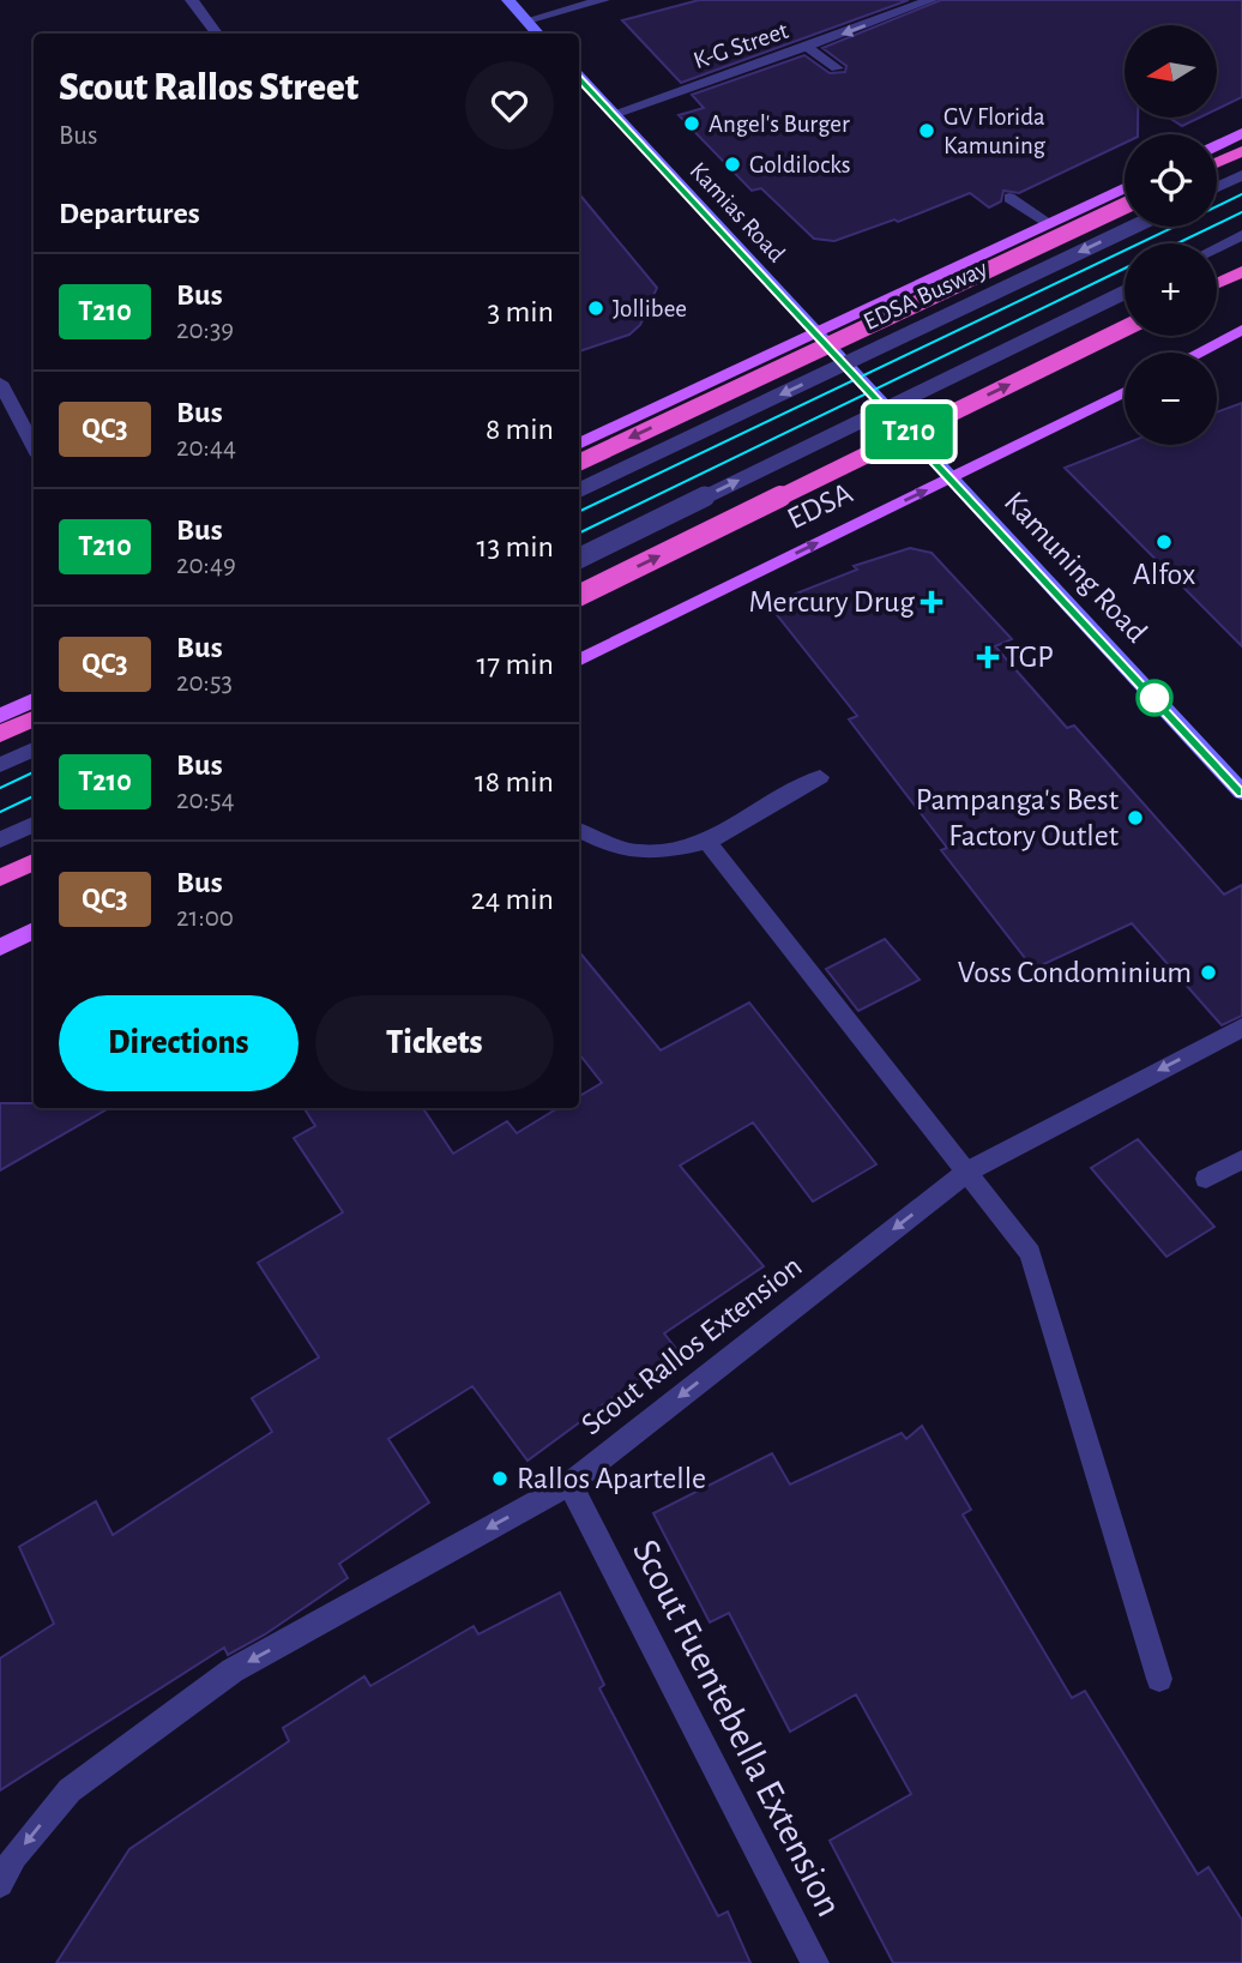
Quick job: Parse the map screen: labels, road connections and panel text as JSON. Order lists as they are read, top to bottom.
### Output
{
  "streets": {
    "highway": ["EDSA"],
    "main road": ["Kamias Road", "Kamuning Road"],
    "street": [
      "K-G Street",
      "EDSA Busway",
      "Scout Rallos Extension",
      "Scout Fuentebella Extension"
    ]
  },
  "crossings": [
    ["K-G Street", "Kamias Road"],
    ["Kamias Road", "Kamuning Road"],
    ["EDSA", "Kamuning Road"],
    ["Scout Rallos Extension", "Scout Fuentebella Extension"]
  ],
  "one_way": ["K-G Street", "Scout Rallos Extension"],
  "places": {
    "other": [
      "Angel's Burger",
      "GV Florida Kamuning",
      "Goldilocks",
      "Jollibee",
      "Alfox",
      "Pampanga's Best Factory Outlet",
      "Voss Condominium",
      "Rallos Apartelle"
    ],
    "health": ["Mercury Drug", "TGP"]
  },
  "lines": ["bus line T210"],
  "north": "left",
  "page": {
    "on_map": "T210",
    "map_buttons": ["+", "−"],
    "heading": [
      ["Scout Rallos Street", "Bus"],
      "Departures"
    ],
    "list": [
      {
        "mark": "T210",
        "name": "Bus",
        "note": "20:39",
        "value": "3 min"
      },
      {
        "mark": "QC3",
        "name": "Bus",
        "note": "20:44",
        "value": "8 min"
      },
      {
        "mark": "T210",
        "name": "Bus",
        "note": "20:49",
        "value": "13 min"
      },
      {
        "mark": "QC3",
        "name": "Bus",
        "note": "20:53",
        "value": "17 min"
      },
      {
        "mark": "T210",
        "name": "Bus",
        "note": "20:54",
        "value": "18 min"
      },
      {
        "mark": "QC3",
        "name": "Bus",
        "note": "21:00",
        "value": "24 min"
      }
    ],
    "buttons": ["Directions", "Tickets"]
  }
}
